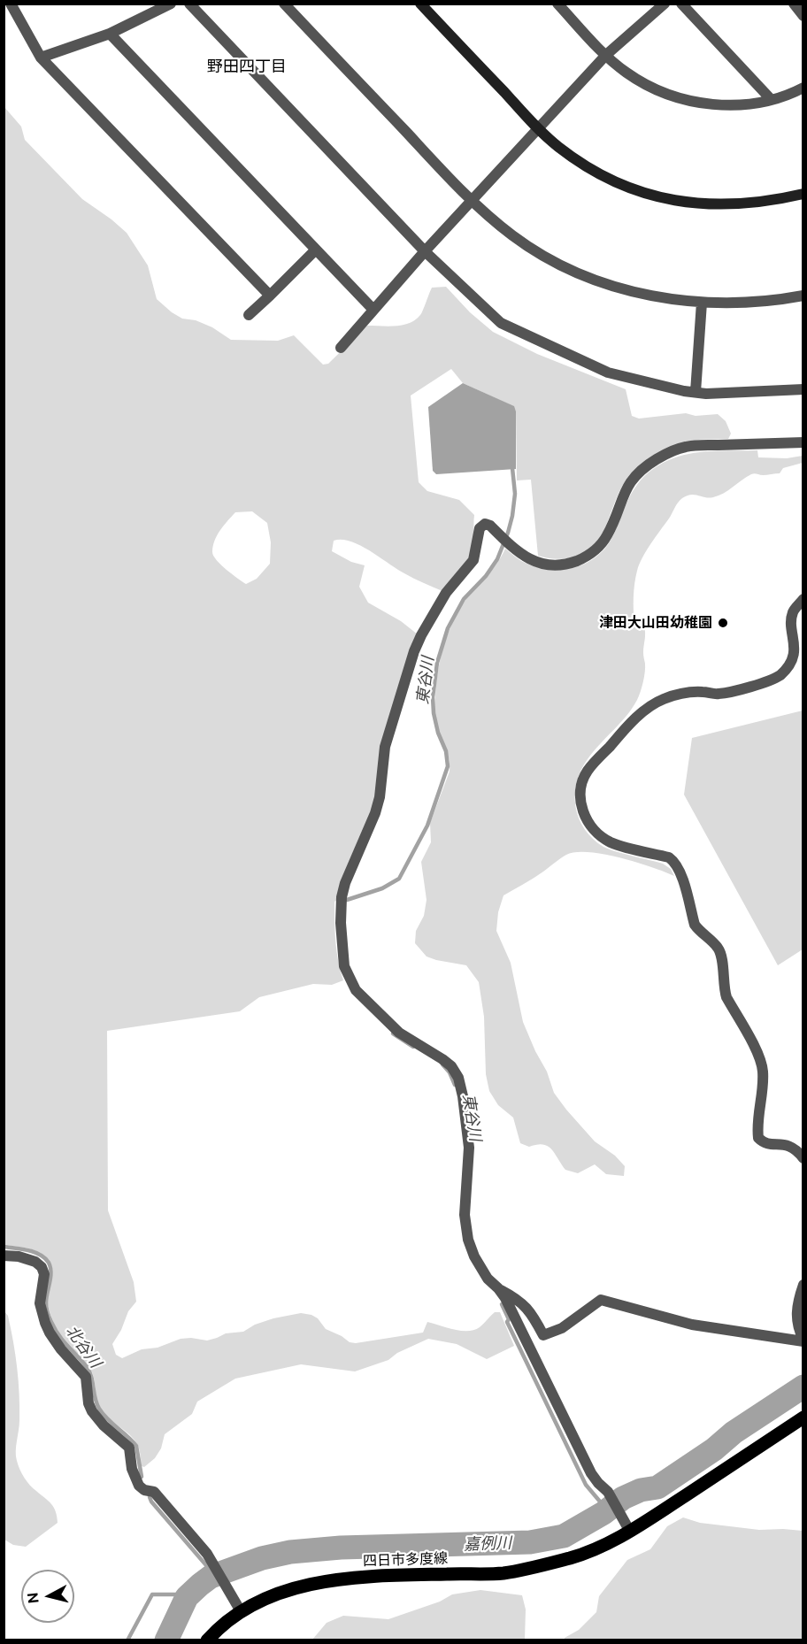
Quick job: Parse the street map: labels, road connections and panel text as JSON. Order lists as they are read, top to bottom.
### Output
{
  "streets": {
    "main road": ["四日市多度線"]
  },
  "districts": ["野田四丁目"],
  "water": ["東谷川", "北谷川", "嘉例川"],
  "places": ["津田大山田幼稚園"],
  "north": "left"
}
